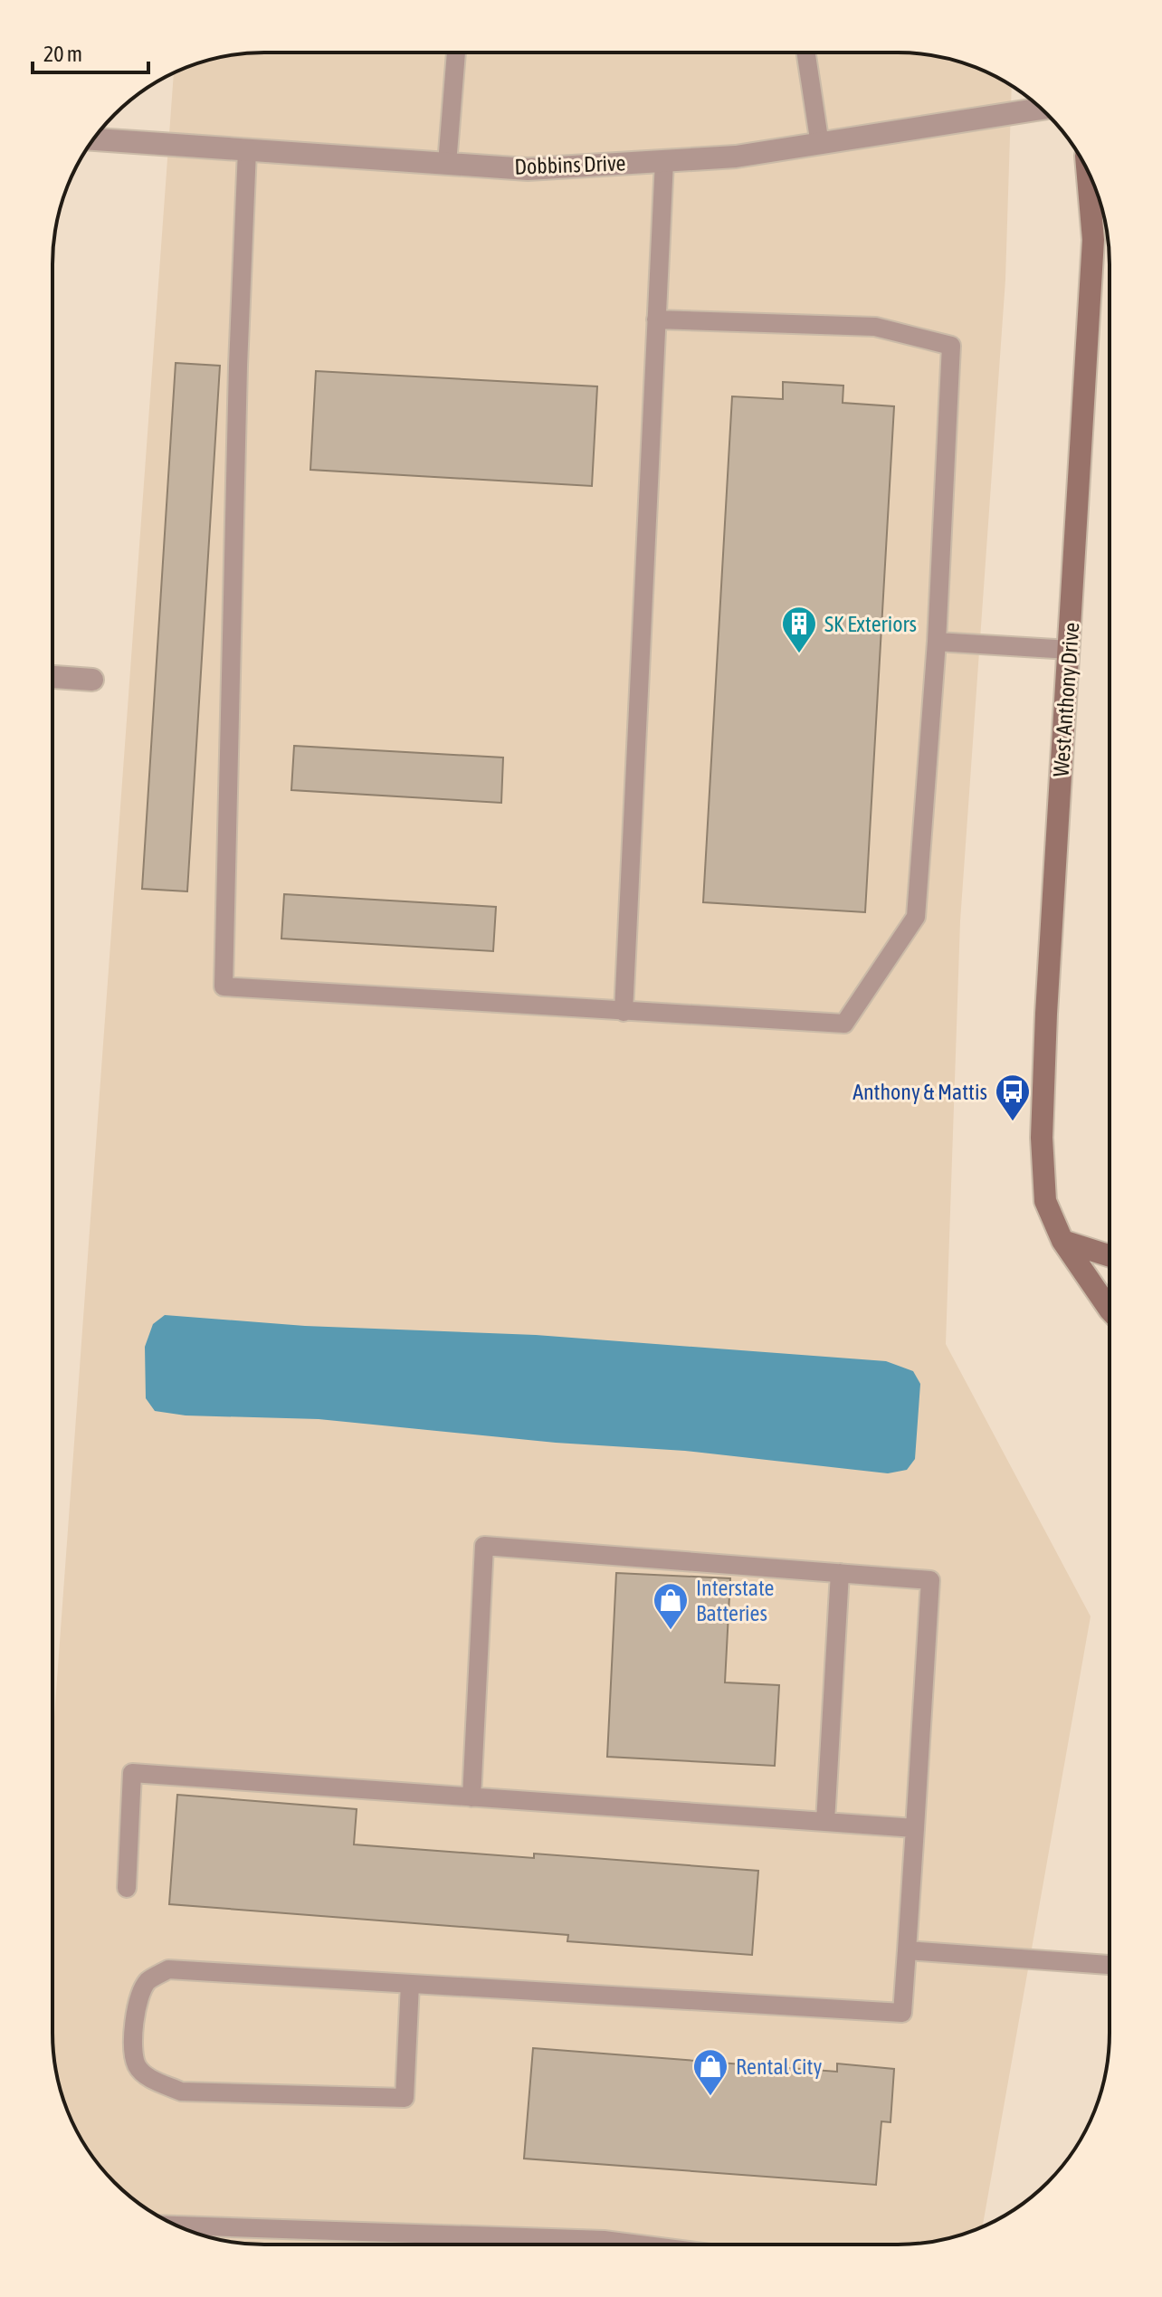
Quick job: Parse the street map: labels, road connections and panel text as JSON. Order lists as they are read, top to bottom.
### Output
{
  "streets": {
    "street": ["Dobbins Drive", "West Anthony Drive"]
  },
  "places": {
    "building": ["SK Exteriors"],
    "bus stop": ["Anthony & Mattis"],
    "shop": ["Interstate Batteries", "Rental City"]
  },
  "scale_bar": "20 m"
}
